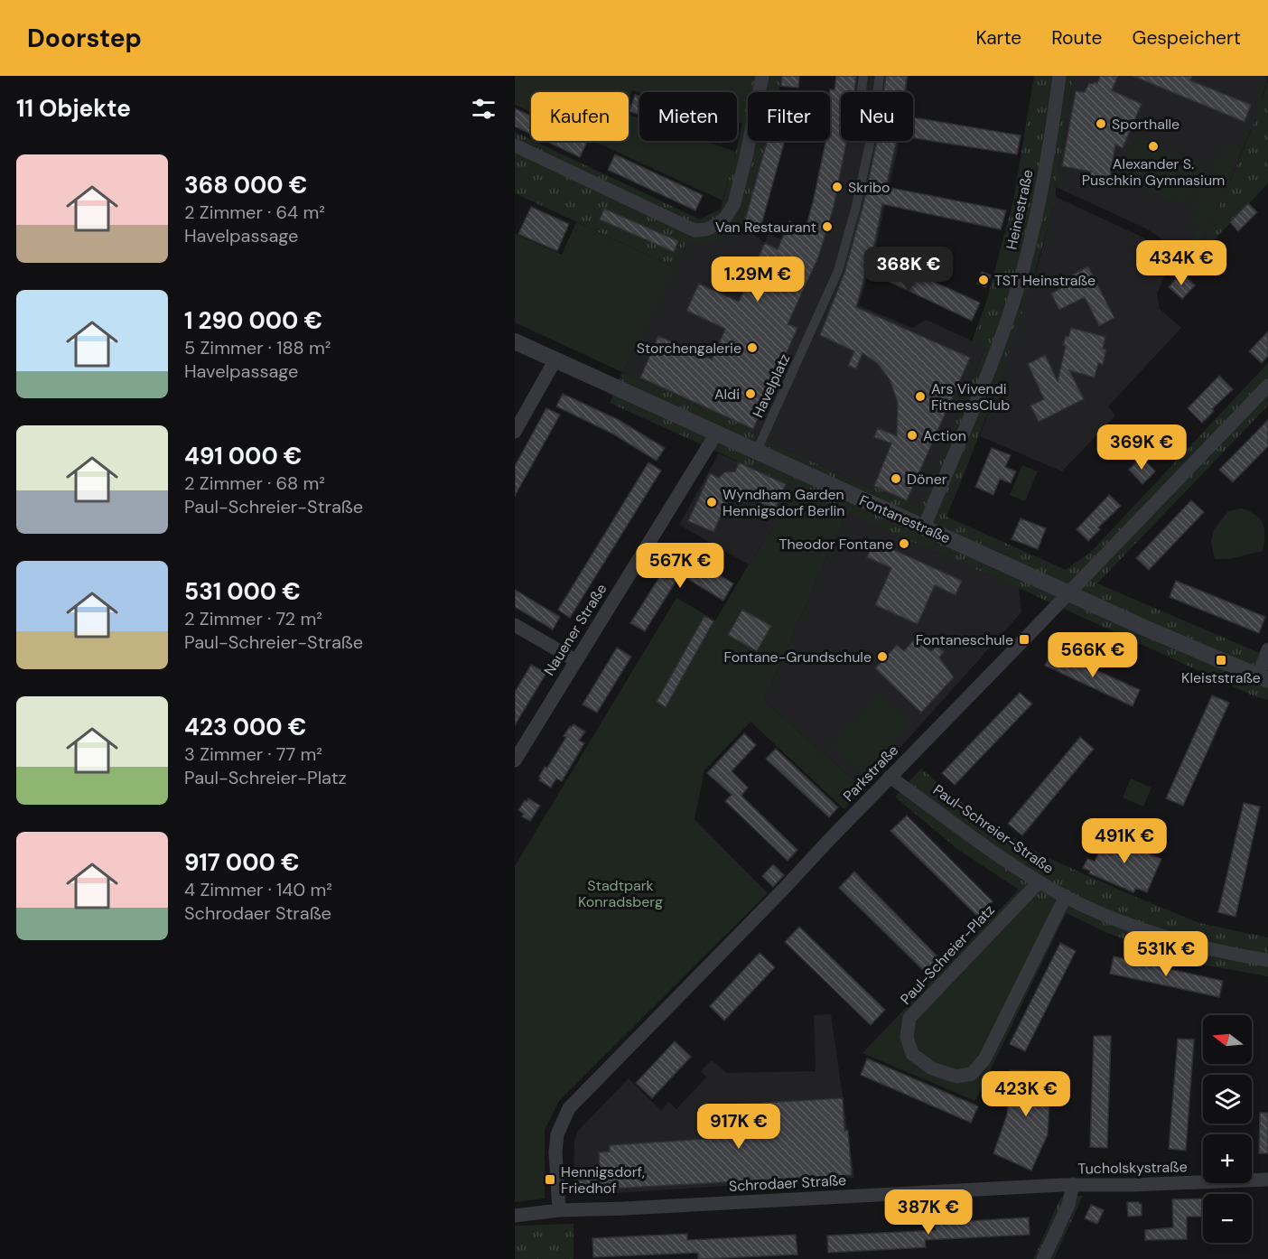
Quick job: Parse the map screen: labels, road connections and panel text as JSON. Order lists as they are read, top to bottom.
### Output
{
  "streets": {
    "street": [
      "Heinestraße",
      "Havelplatz",
      "Fontanestraße",
      "Nauener Straße",
      "Parkstraße",
      "Paul-Schreier-Straße",
      "Paul-Schreier-Platz",
      "Tucholskystraße",
      "Schrodaer Straße"
    ]
  },
  "crossings": [
    ["Heinestraße", "Fontanestraße"],
    ["Havelplatz", "Fontanestraße"],
    ["Fontanestraße", "Nauener Straße"],
    ["Fontanestraße", "Parkstraße"],
    ["Parkstraße", "Paul-Schreier-Straße"],
    ["Parkstraße", "Schrodaer Straße"],
    ["Paul-Schreier-Straße", "Paul-Schreier-Platz"],
    ["Tucholskystraße", "Schrodaer Straße"]
  ],
  "parks": ["Stadtpark Konradsberg"],
  "places": {
    "other": [
      "Sporthalle",
      "Alexander S. Puschkin Gymnasium",
      "Skribo",
      "Van Restaurant",
      "TST Heinstraße",
      "Storchengalerie",
      "Aldi",
      "Ars Vivendi FitnessClub",
      "Action",
      "Döner",
      "Wyndham Garden Hennigsdorf Berlin",
      "Theodor Fontane",
      "Fontane-Grundschule"
    ],
    "transit": ["Fontaneschule", "Kleiststraße", "Hennigsdorf, Friedhof"]
  },
  "north": "left",
  "page": {
    "header": "Doorstep",
    "nav": ["Karte", "Route", "Gespeichert"],
    "heading": "11 Objekte",
    "chip": [
      "Kaufen",
      "Mieten",
      "Filter",
      "Neu"
    ],
    "list": [
      {
        "name": "368 000 €",
        "note": "2 Zimmer · 64 m² · Havelpassage"
      },
      {
        "name": "1 290 000 €",
        "note": "5 Zimmer · 188 m² · Havelpassage"
      },
      {
        "name": "491 000 €",
        "note": "2 Zimmer · 68 m² · Paul-Schreier-Straße"
      },
      {
        "name": "531 000 €",
        "note": "2 Zimmer · 72 m² · Paul-Schreier-Straße"
      },
      {
        "name": "423 000 €",
        "note": "3 Zimmer · 77 m² · Paul-Schreier-Platz"
      },
      {
        "name": "917 000 €",
        "note": "4 Zimmer · 140 m² · Schrodaer Straße"
      }
    ],
    "price": [
      "434K €",
      "368K €",
      "1.29M €",
      "369K €",
      "567K €",
      "566K €",
      "491K €",
      "531K €",
      "423K €",
      "917K €",
      "387K €"
    ],
    "map_buttons": ["+", "−"]
  }
}
